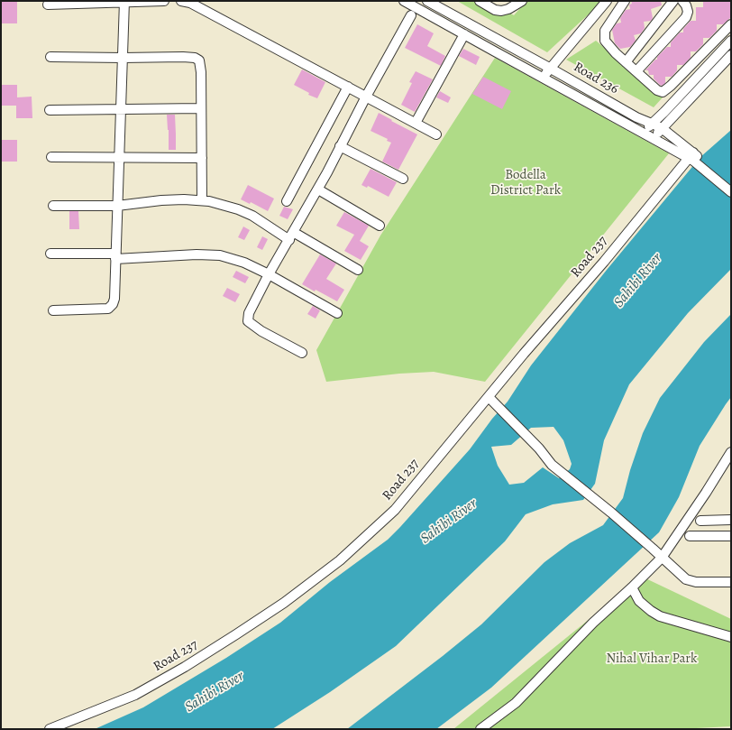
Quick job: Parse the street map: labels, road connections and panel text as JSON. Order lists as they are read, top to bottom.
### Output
{
  "streets": {
    "street": ["Road 236", "Road 237"]
  },
  "crossings": [
    ["Road 236", "Road 237"]
  ],
  "water": ["Sahibi River"],
  "parks": ["Bodella District Park", "Nihal Vihar Park"]
}
